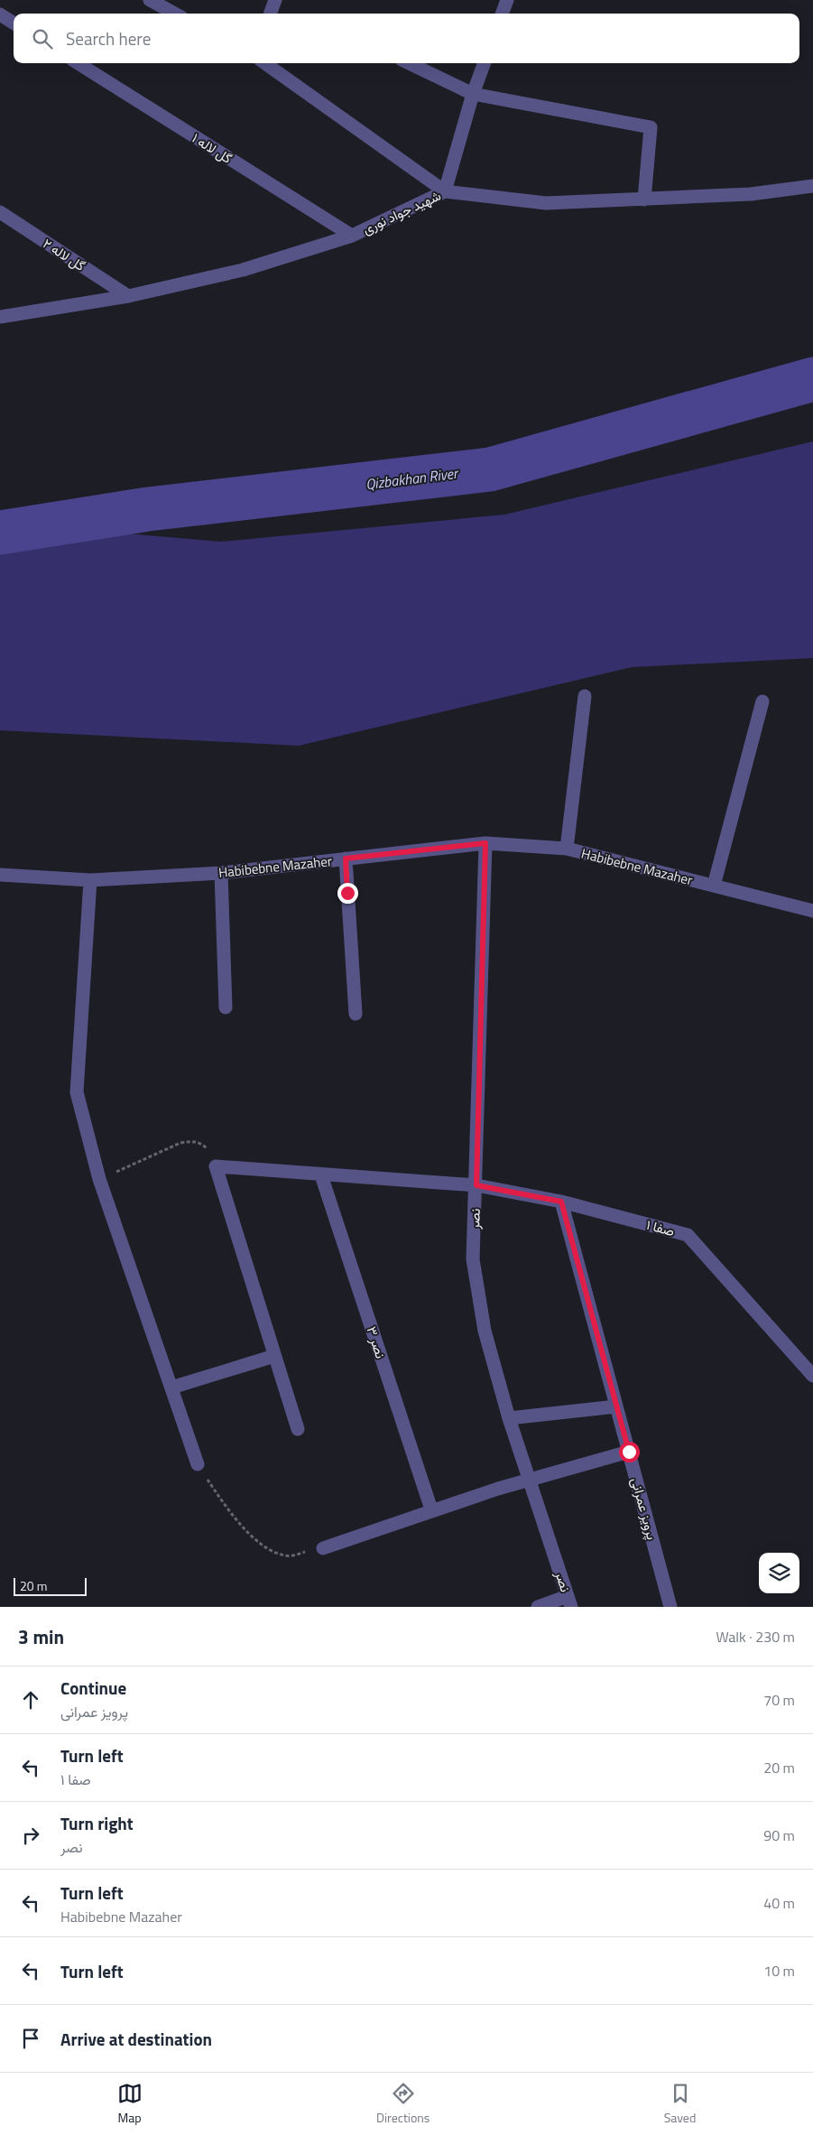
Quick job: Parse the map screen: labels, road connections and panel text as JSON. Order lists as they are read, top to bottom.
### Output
{
  "streets": {
    "street": [
      "گل لاله ۱",
      "شهید جواد نوری",
      "گل لاله ۲",
      "Habibebne Mazaher",
      "نصر",
      "صفا ۱",
      "نصر ۳",
      "پرویز عمرانی"
    ]
  },
  "crossings": [
    ["گل لاله ۱", "شهید جواد نوری"],
    ["شهید جواد نوری", "گل لاله ۲"],
    ["Habibebne Mazaher", "نصر"],
    ["نصر", "صفا ۱"],
    ["صفا ۱", "نصر ۳"],
    ["صفا ۱", "پرویز عمرانی"]
  ],
  "water": ["Qizbakhan River"],
  "scale_bar": "20 m",
  "page": {
    "search": "Search here",
    "scale": "20 m",
    "heading": ["3 min", "Walk · 230 m"],
    "list": [
      ["Continue", "پرویز عمرانی", "70 m"],
      ["Turn left", "صفا ۱", "20 m"],
      ["Turn right", "نصر", "90 m"],
      ["Turn left", "Habibebne Mazaher", "40 m"],
      ["Turn left", "10 m"],
      "Arrive at destination"
    ],
    "nav": ["Map", "Directions", "Saved"]
  }
}
